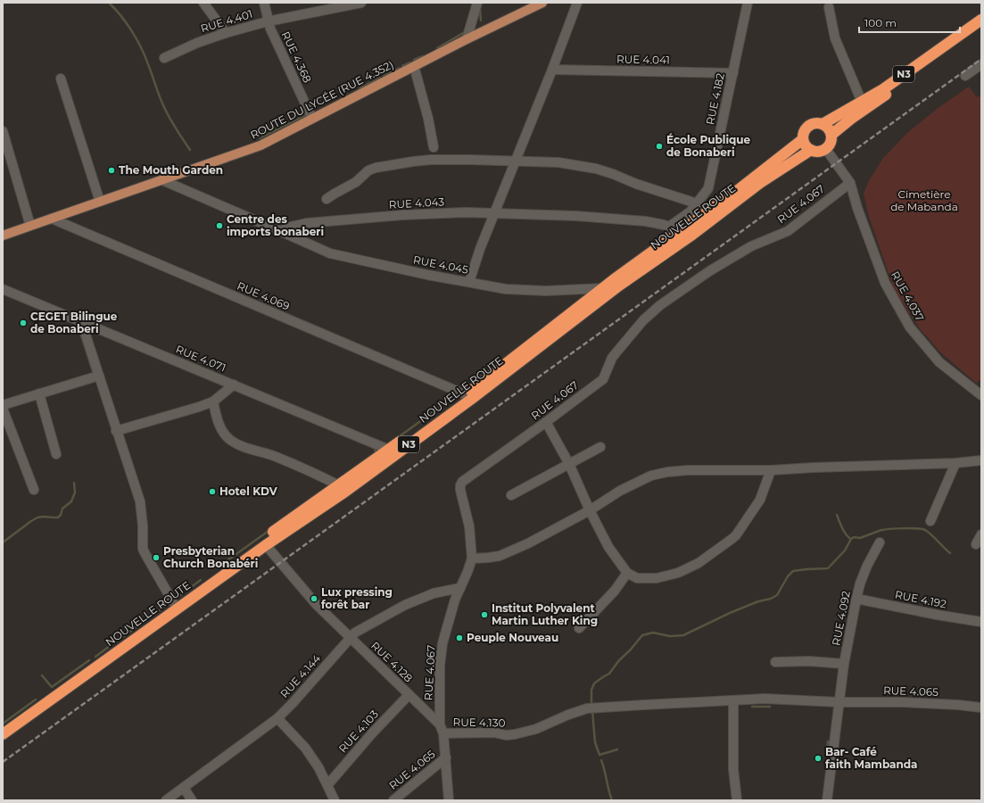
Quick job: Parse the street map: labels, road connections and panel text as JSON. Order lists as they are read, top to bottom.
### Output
{
  "streets": {
    "highway": ["N3", "NOUVELLE ROUTE"],
    "main road": ["ROUTE DU LYCÉE (RUE 4.352)"],
    "street": [
      "RUE 4.401",
      "RUE 4.368",
      "RUE 4.041",
      "RUE 4.182",
      "RUE 4.043",
      "RUE 4.067",
      "RUE 4.045",
      "RUE 4.069",
      "RUE 4.037",
      "RUE 4.071",
      "RUE 4.192",
      "RUE 4.092",
      "RUE 4.128",
      "RUE 4.144",
      "RUE 4.065",
      "RUE 4.130",
      "RUE 4.103"
    ]
  },
  "crossings": [
    ["RUE 4.401", "RUE 4.368"],
    ["RUE 4.368", "ROUTE DU LYCÉE (RUE 4.352)"],
    ["RUE 4.041", "RUE 4.182"],
    ["N3", "NOUVELLE ROUTE"],
    ["N3", "RUE 4.037"],
    ["RUE 4.182", "RUE 4.043"],
    ["ROUTE DU LYCÉE (RUE 4.352)", "RUE 4.069"],
    ["RUE 4.043", "NOUVELLE ROUTE"],
    ["RUE 4.043", "RUE 4.045"],
    ["RUE 4.067", "RUE 4.037"],
    ["RUE 4.067", "RUE 4.128"],
    ["RUE 4.067", "RUE 4.144"],
    ["NOUVELLE ROUTE", "RUE 4.045"],
    ["NOUVELLE ROUTE", "RUE 4.069"],
    ["NOUVELLE ROUTE", "RUE 4.037"],
    ["NOUVELLE ROUTE", "RUE 4.071"],
    ["NOUVELLE ROUTE", "RUE 4.128"],
    ["RUE 4.192", "RUE 4.092"],
    ["RUE 4.092", "RUE 4.065"],
    ["RUE 4.128", "RUE 4.144"],
    ["RUE 4.128", "RUE 4.065"],
    ["RUE 4.128", "RUE 4.130"],
    ["RUE 4.128", "RUE 4.103"],
    ["RUE 4.065", "RUE 4.130"]
  ],
  "parks": ["Cimetière de Mabanda"],
  "places": [
    "École Publique de Bonaberi",
    "The Mouth Garden",
    "Centre des imports bonaberi",
    "CEGET Bilingue de Bonaberi",
    "Hotel KDV",
    "Presbyterian Church Bonabéri",
    "Lux pressing forêt bar",
    "Institut Polyvalent Martin Luther King",
    "Peuple Nouveau",
    "Bar- Café faith Mambanda"
  ],
  "scale_bar": "100 m"
}
